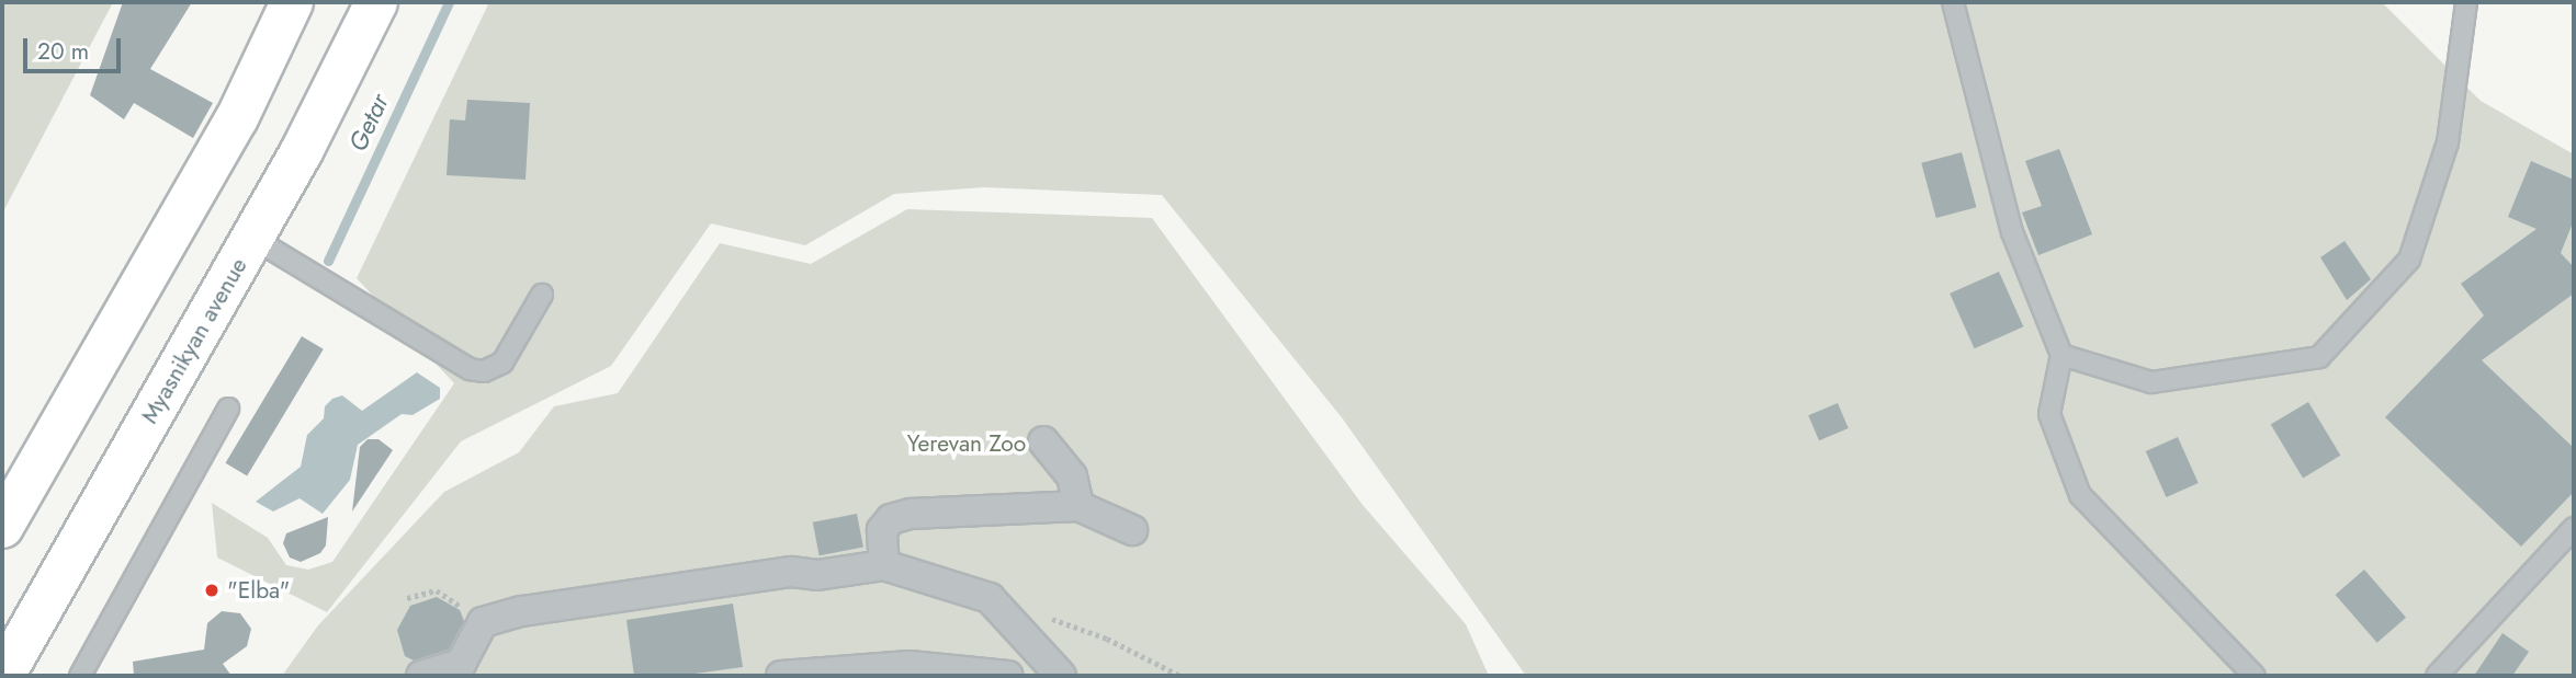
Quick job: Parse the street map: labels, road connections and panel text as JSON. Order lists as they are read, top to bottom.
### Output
{
  "streets": {
    "highway": ["Myasnikyan avenue"]
  },
  "water": ["Getar"],
  "parks": ["Yerevan Zoo"],
  "places": ["\"Elba\""],
  "scale_bar": "20 m"
}
